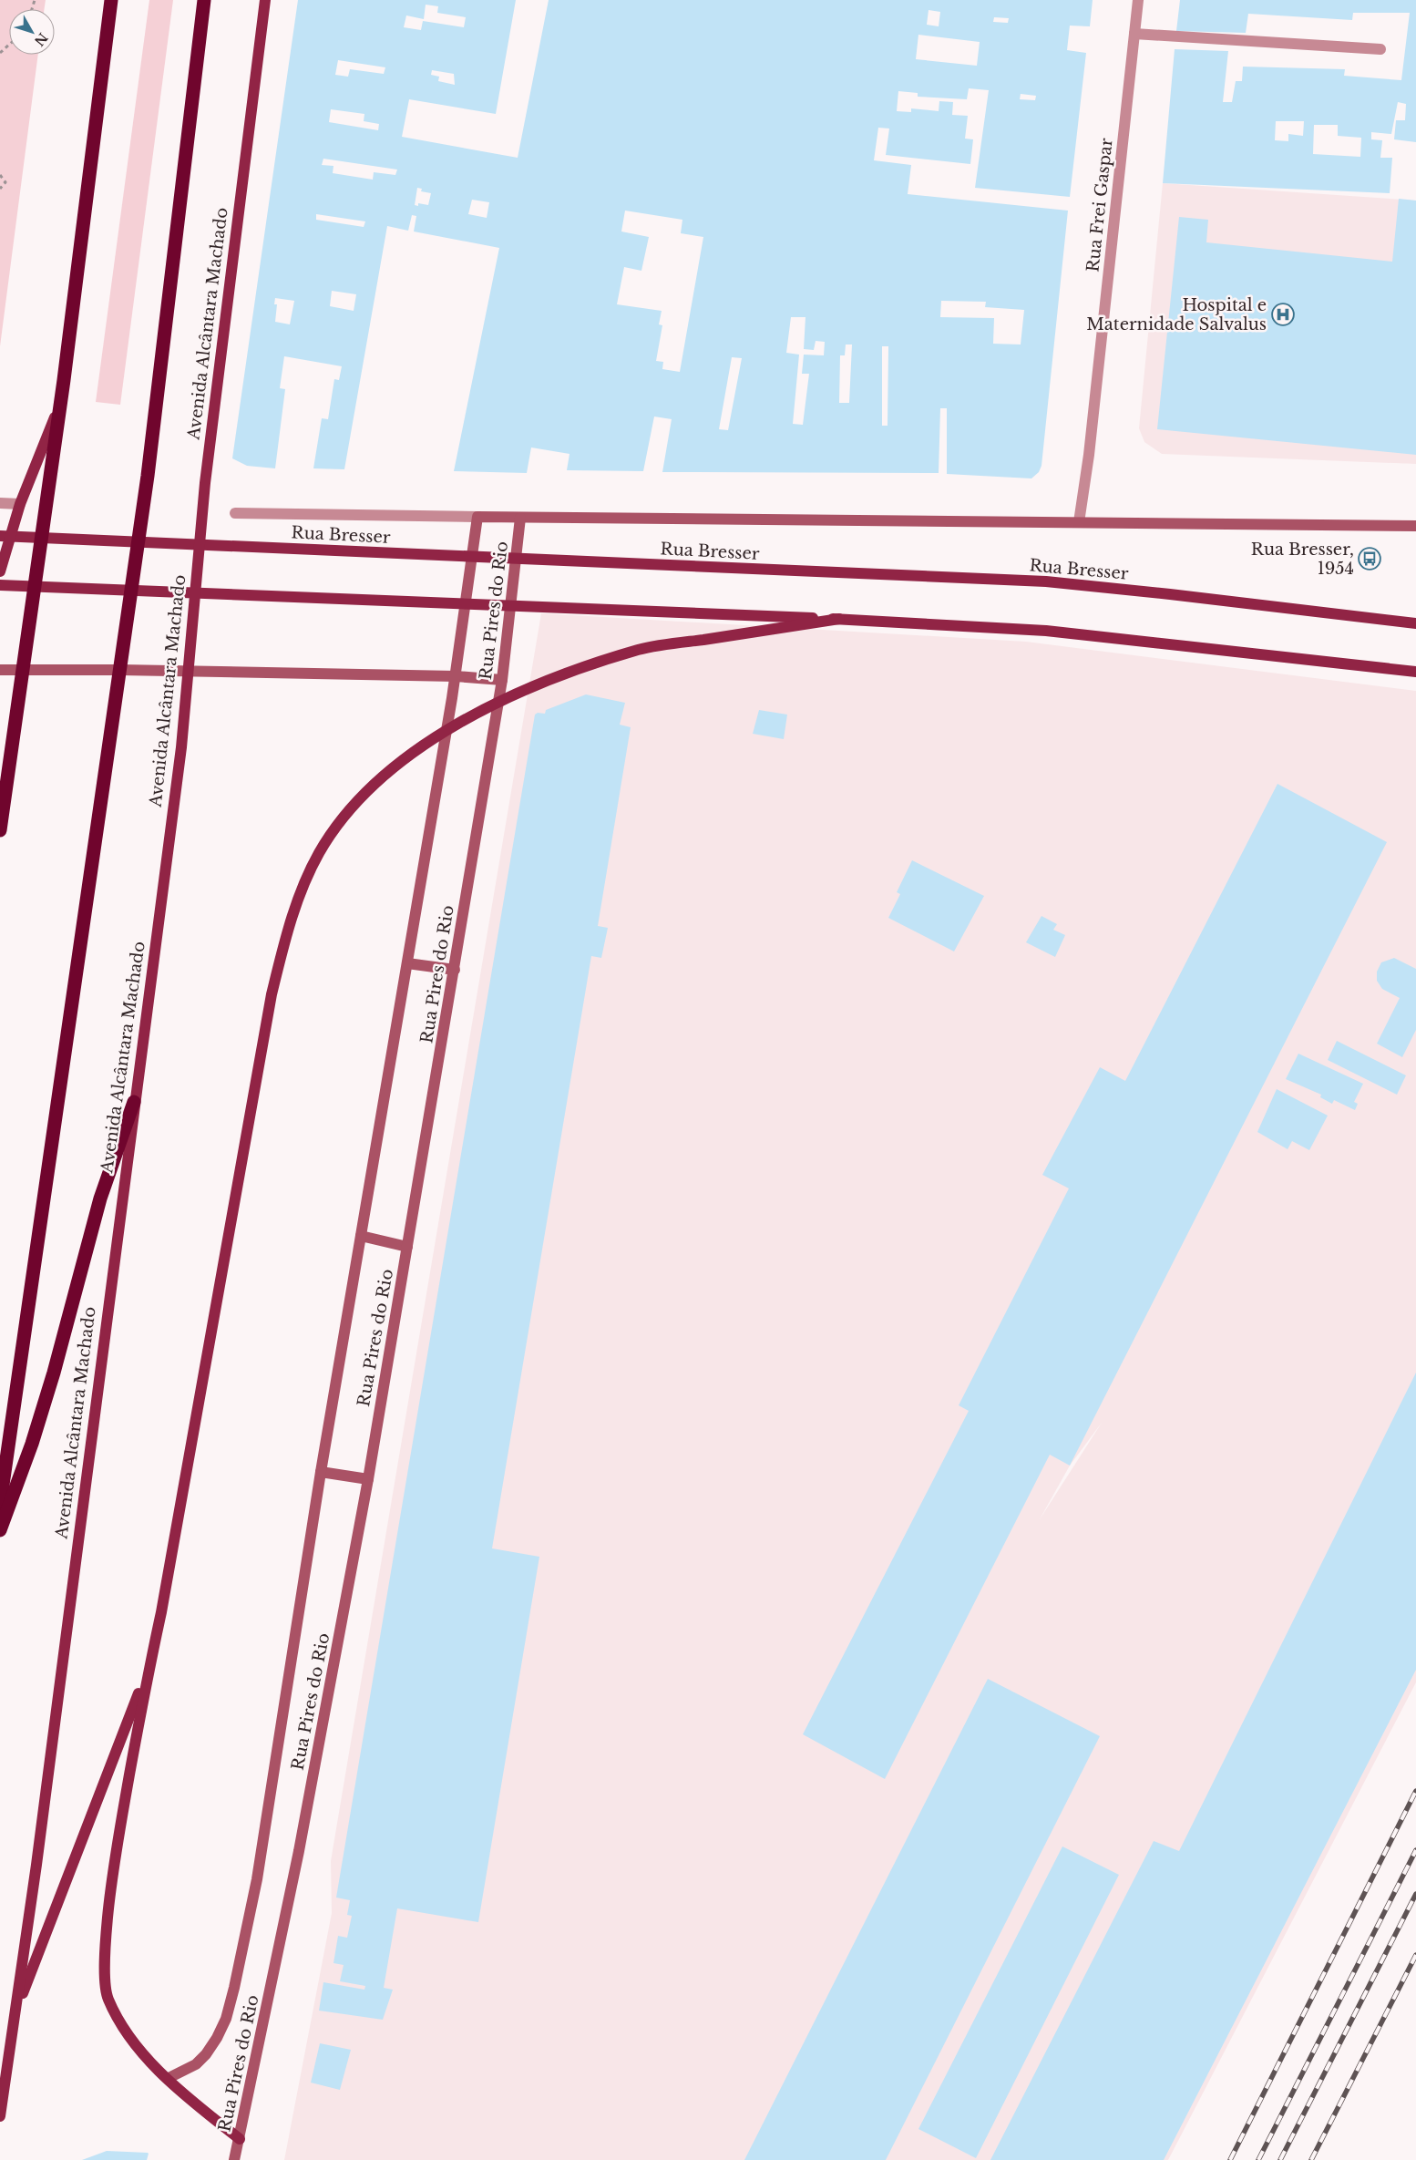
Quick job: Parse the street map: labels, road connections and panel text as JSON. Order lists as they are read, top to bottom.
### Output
{
  "streets": {
    "main road": ["Avenida Alcântara Machado", "Rua Bresser"],
    "street": ["Rua Frei Gaspar", "Rua Pires do Rio"]
  },
  "crossings": [
    ["Rua Frei Gaspar", "Rua Bresser"],
    ["Rua Bresser", "Rua Pires do Rio"]
  ],
  "places": {
    "hospital": ["Hospital e Maternidade Salvalus"],
    "bus stop": ["Rua Bresser, 1954"]
  },
  "north": "bottom right"
}
